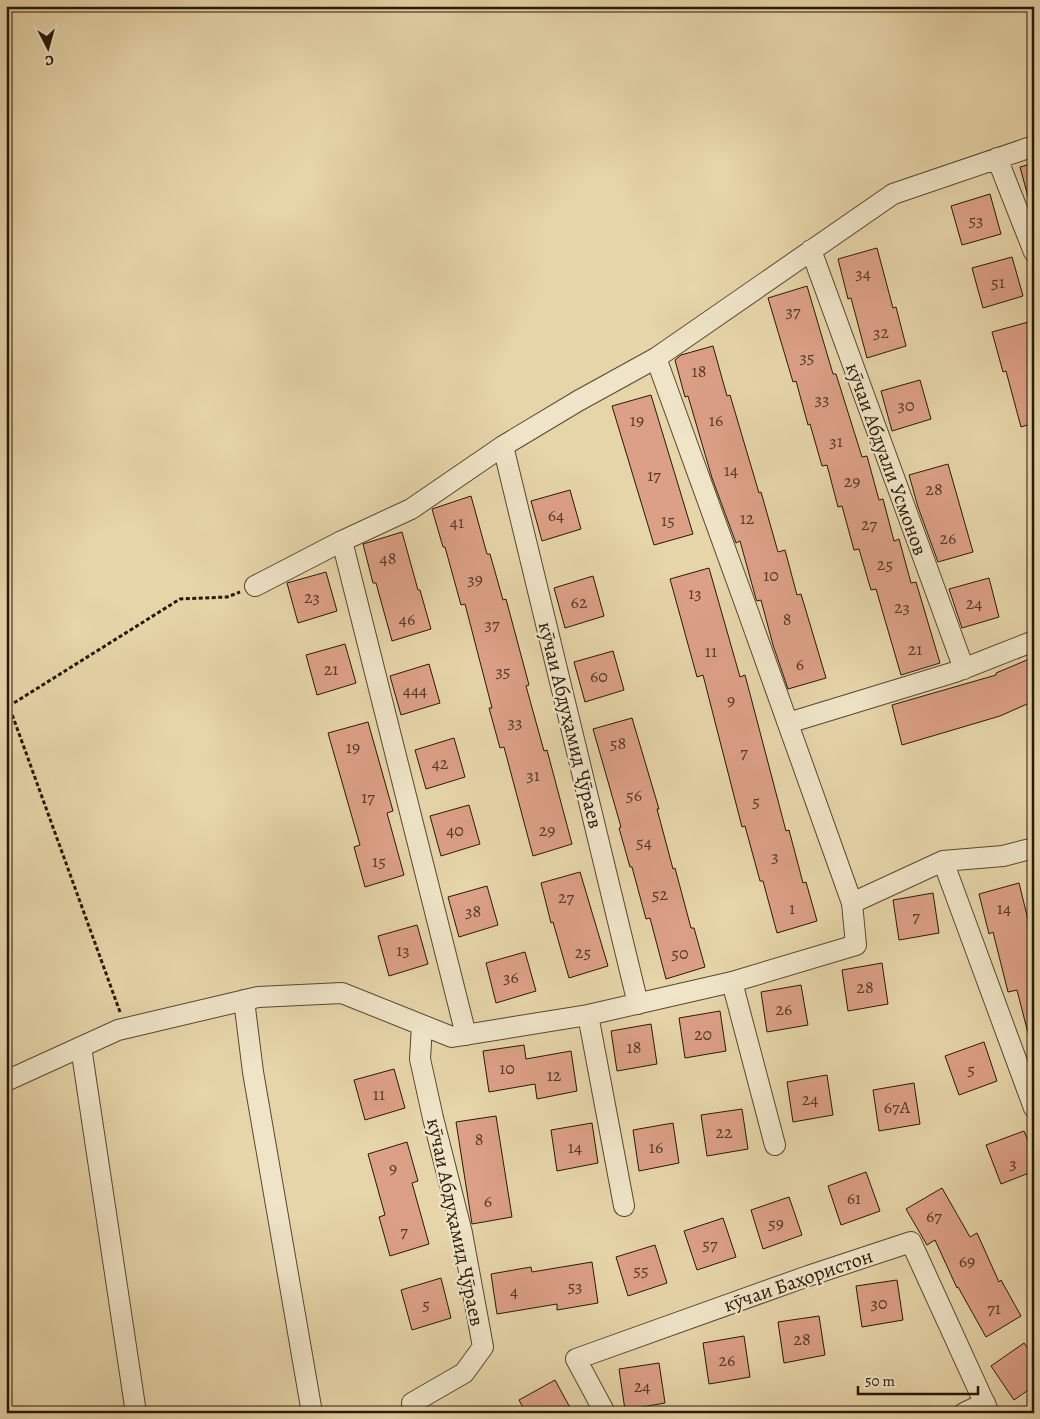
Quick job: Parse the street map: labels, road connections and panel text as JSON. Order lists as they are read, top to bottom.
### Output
{
  "streets": {
    "street": ["кӯчаи Абдуали Усмонов", "кӯчаи Абдуҳамид Ҷӯраев", "кӯчаи Баҳористон"]
  },
  "house_numbers": [
    "53",
    "34",
    "51",
    "37",
    "32",
    "35",
    "18",
    "33",
    "30",
    "19",
    "16",
    "31",
    "14",
    "17",
    "29",
    "28",
    "64",
    "12",
    "15",
    "41",
    "27",
    "26",
    "48",
    "25",
    "10",
    "39",
    "13",
    "23",
    "62",
    "24",
    "23",
    "46",
    "8",
    "37",
    "21",
    "11",
    "6",
    "21",
    "35",
    "60",
    "444",
    "9",
    "33",
    "58",
    "19",
    "7",
    "42",
    "31",
    "56",
    "17",
    "5",
    "40",
    "29",
    "54",
    "3",
    "15",
    "52",
    "27",
    "1",
    "14",
    "38",
    "7",
    "13",
    "25",
    "50",
    "36",
    "28",
    "26",
    "20",
    "18",
    "10",
    "5",
    "12",
    "11",
    "24",
    "67А",
    "22",
    "8",
    "14",
    "16",
    "3",
    "9",
    "61",
    "6",
    "67",
    "59",
    "7",
    "57",
    "69",
    "55",
    "53",
    "4",
    "30",
    "5",
    "71",
    "28",
    "26",
    "24"
  ],
  "scale_bar": "50 m",
  "north": "bottom"
}
